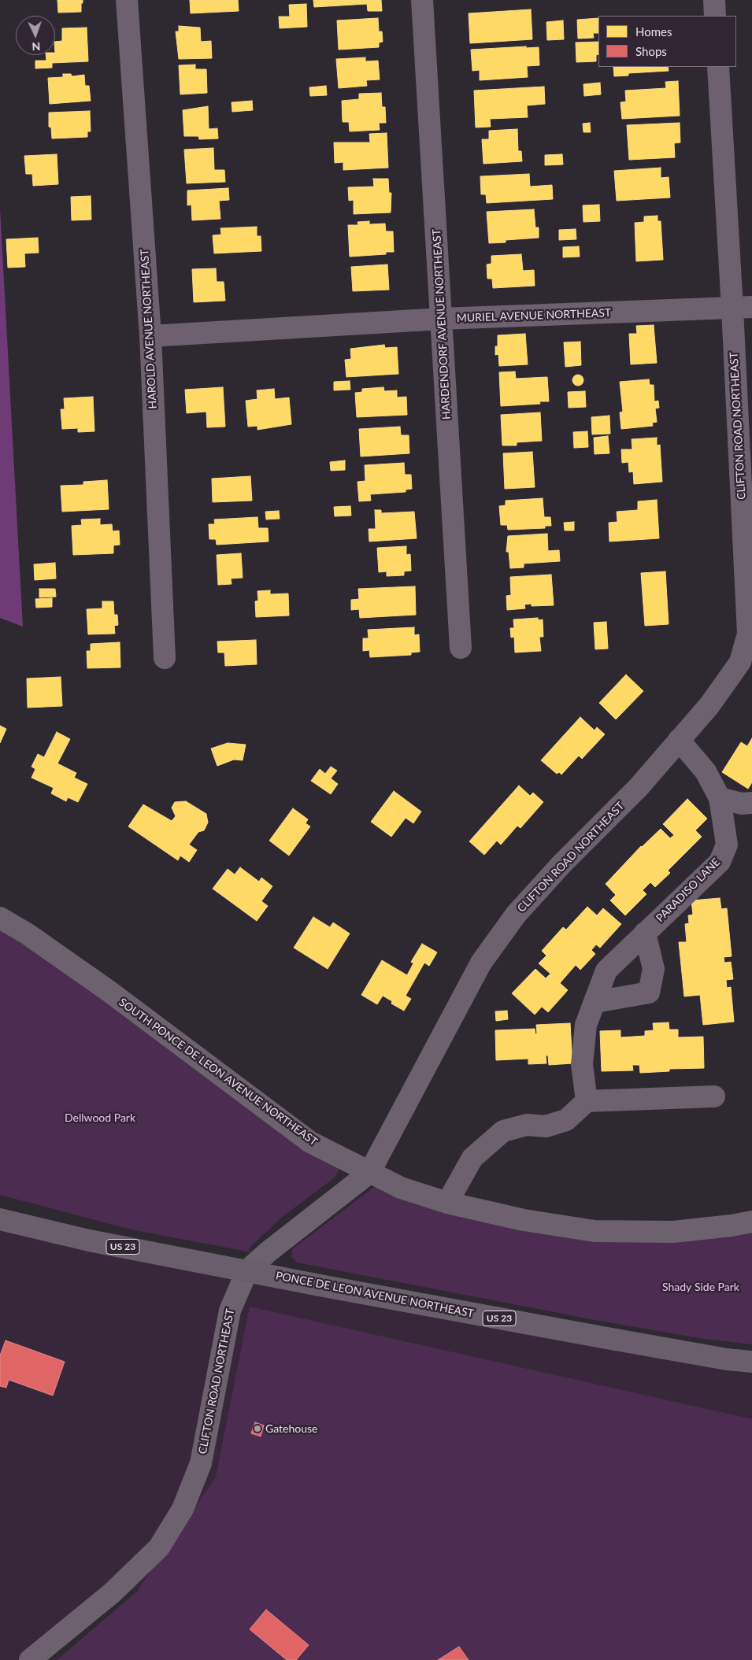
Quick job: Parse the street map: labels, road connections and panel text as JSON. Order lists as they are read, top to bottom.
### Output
{
  "streets": {
    "highway": ["US 23", "PONCE DE LEON AVENUE NORTHEAST"],
    "street": [
      "MURIEL AVENUE NORTHEAST",
      "HARDENDORF AVENUE NORTHEAST",
      "HAROLD AVENUE NORTHEAST",
      "CLIFTON ROAD NORTHEAST",
      "PARADISO LANE",
      "SOUTH PONCE DE LEON AVENUE NORTHEAST"
    ]
  },
  "crossings": [
    ["MURIEL AVENUE NORTHEAST", "HARDENDORF AVENUE NORTHEAST"],
    ["MURIEL AVENUE NORTHEAST", "HAROLD AVENUE NORTHEAST"],
    ["MURIEL AVENUE NORTHEAST", "CLIFTON ROAD NORTHEAST"],
    ["CLIFTON ROAD NORTHEAST", "PARADISO LANE"],
    ["CLIFTON ROAD NORTHEAST", "SOUTH PONCE DE LEON AVENUE NORTHEAST"],
    ["CLIFTON ROAD NORTHEAST", "PONCE DE LEON AVENUE NORTHEAST"]
  ],
  "parks": ["Dellwood Park", "Shady Side Park"],
  "places": ["Gatehouse"],
  "legend": ["Homes", "Shops"],
  "north": "bottom"
}
